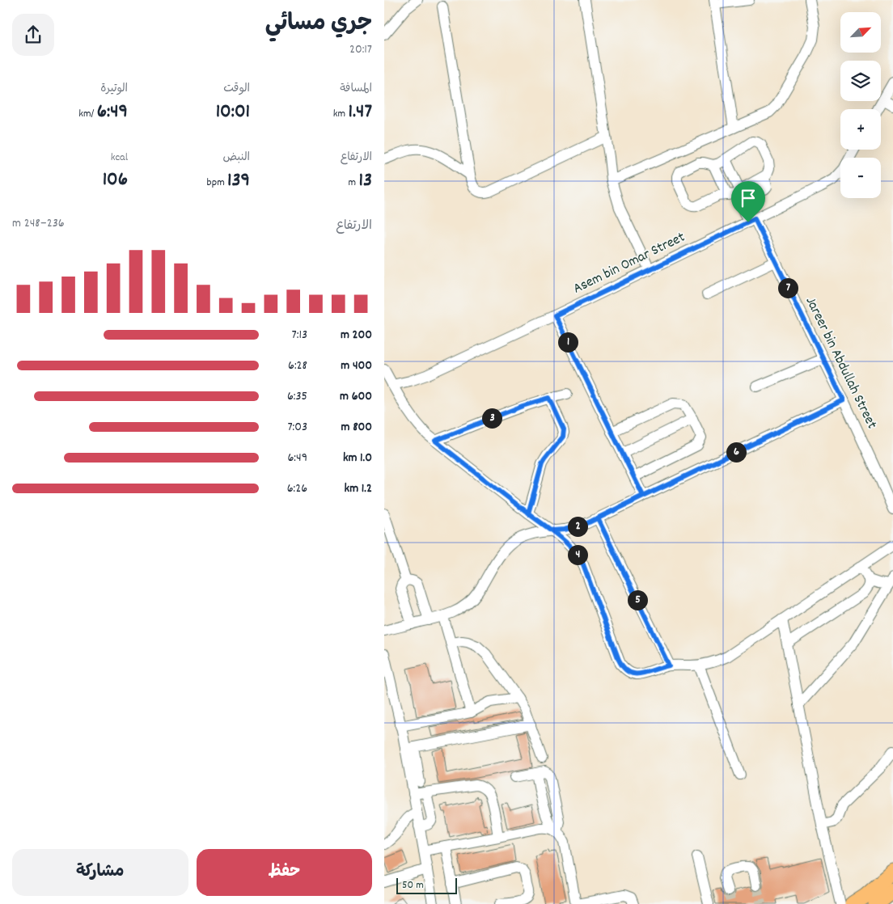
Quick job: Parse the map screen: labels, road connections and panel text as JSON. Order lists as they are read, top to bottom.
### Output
{
  "streets": {
    "street": ["Asem bin Omar Street", "Jareer bin Abdullah Street"]
  },
  "crossings": [
    ["Asem bin Omar Street", "Jareer bin Abdullah Street"]
  ],
  "scale_bar": "50 m",
  "north": "top right",
  "page": {
    "heading": ["جري مسائي", "20:17"],
    "map_buttons": ["+", "−"],
    "stats": [
      ["المسافة", "1.47 km"],
      ["الوقت", "10:01"],
      ["الوتيرة", "6:49 /km"],
      ["الارتفاع", "13 m"],
      ["النبض", "139 bpm"],
      ["kcal", "106"]
    ],
    "chart": ["الارتفاع", "236–248 m"],
    "pins": [
      "7",
      "1",
      "3",
      "6",
      "2",
      "4",
      "5"
    ],
    "list": [
      {
        "name": "200 m",
        "note": "7:13"
      },
      {
        "name": "400 m",
        "note": "6:28"
      },
      {
        "name": "600 m",
        "note": "6:35"
      },
      {
        "name": "800 m",
        "note": "7:03"
      },
      {
        "name": "1.0 km",
        "note": "6:49"
      },
      {
        "name": "1.2 km",
        "note": "6:26"
      }
    ],
    "buttons": ["حفظ", "مشاركة"],
    "scale": "50 m"
  }
}
